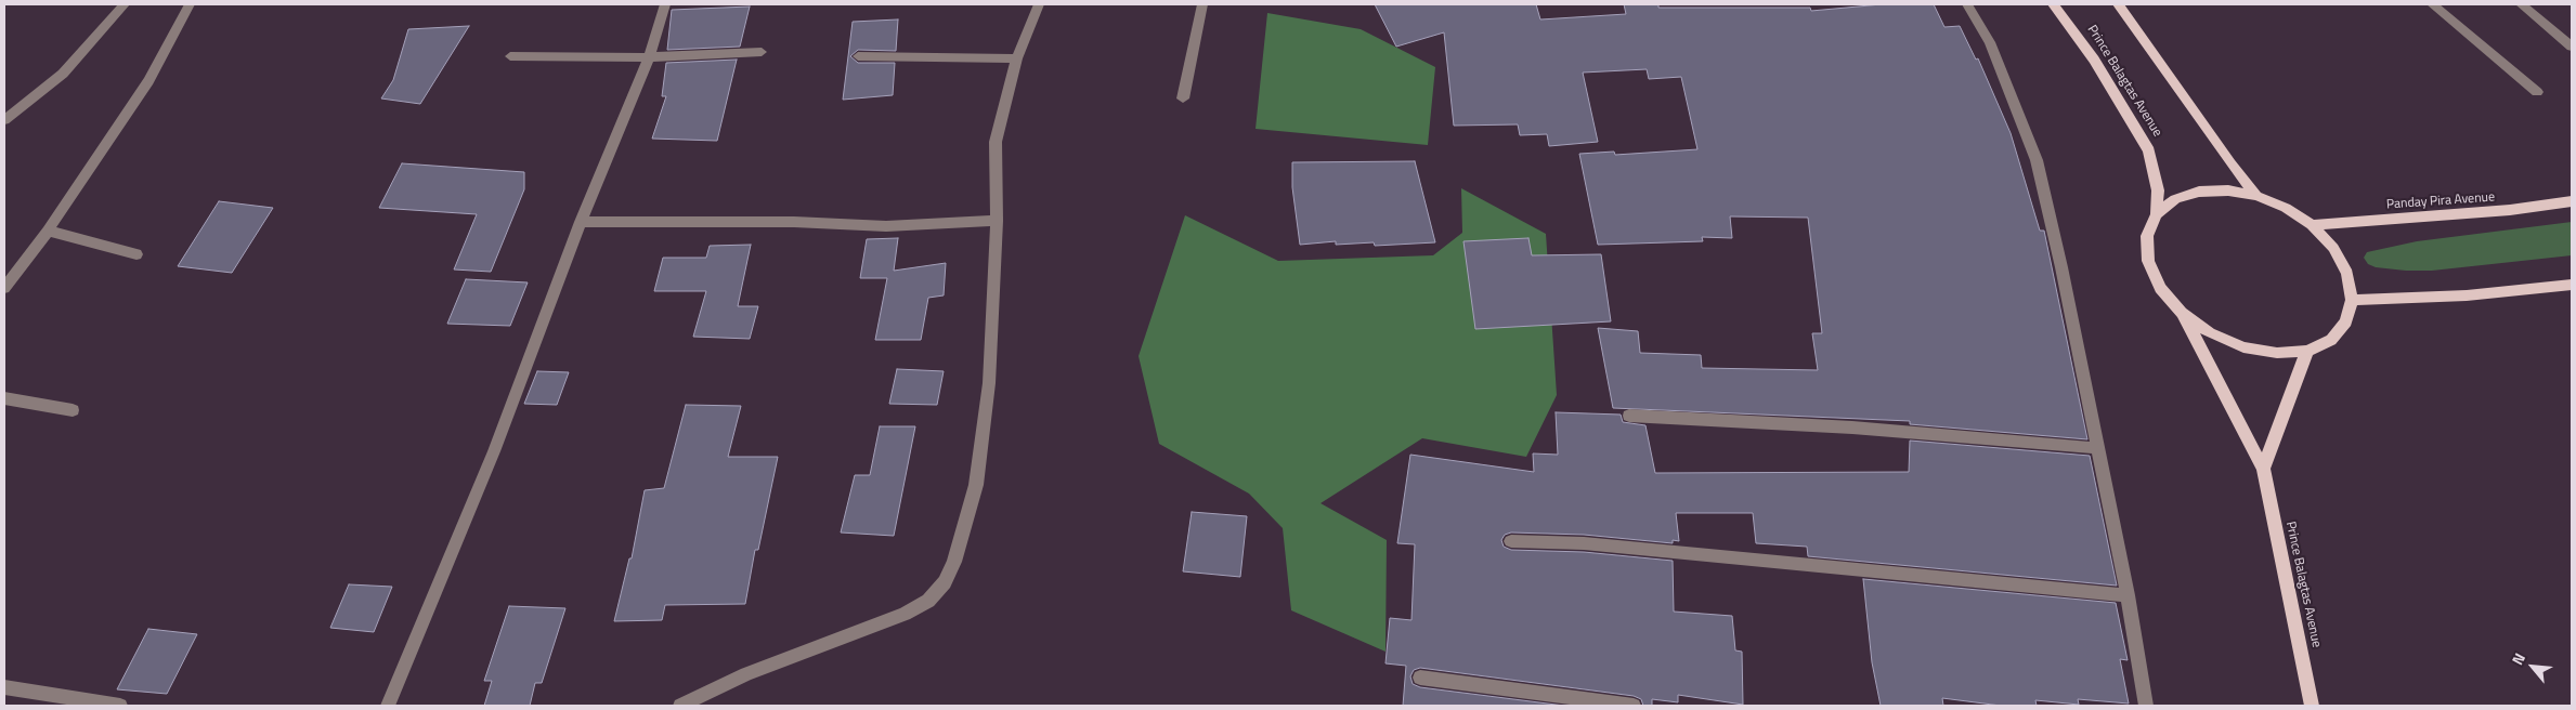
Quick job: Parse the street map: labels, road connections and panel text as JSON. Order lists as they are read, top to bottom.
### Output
{
  "streets": {
    "main road": ["Prince Balagtas Avenue", "Panday Pira Avenue"]
  },
  "crossings": [
    ["Prince Balagtas Avenue", "Panday Pira Avenue"]
  ],
  "north": "top left"
}
